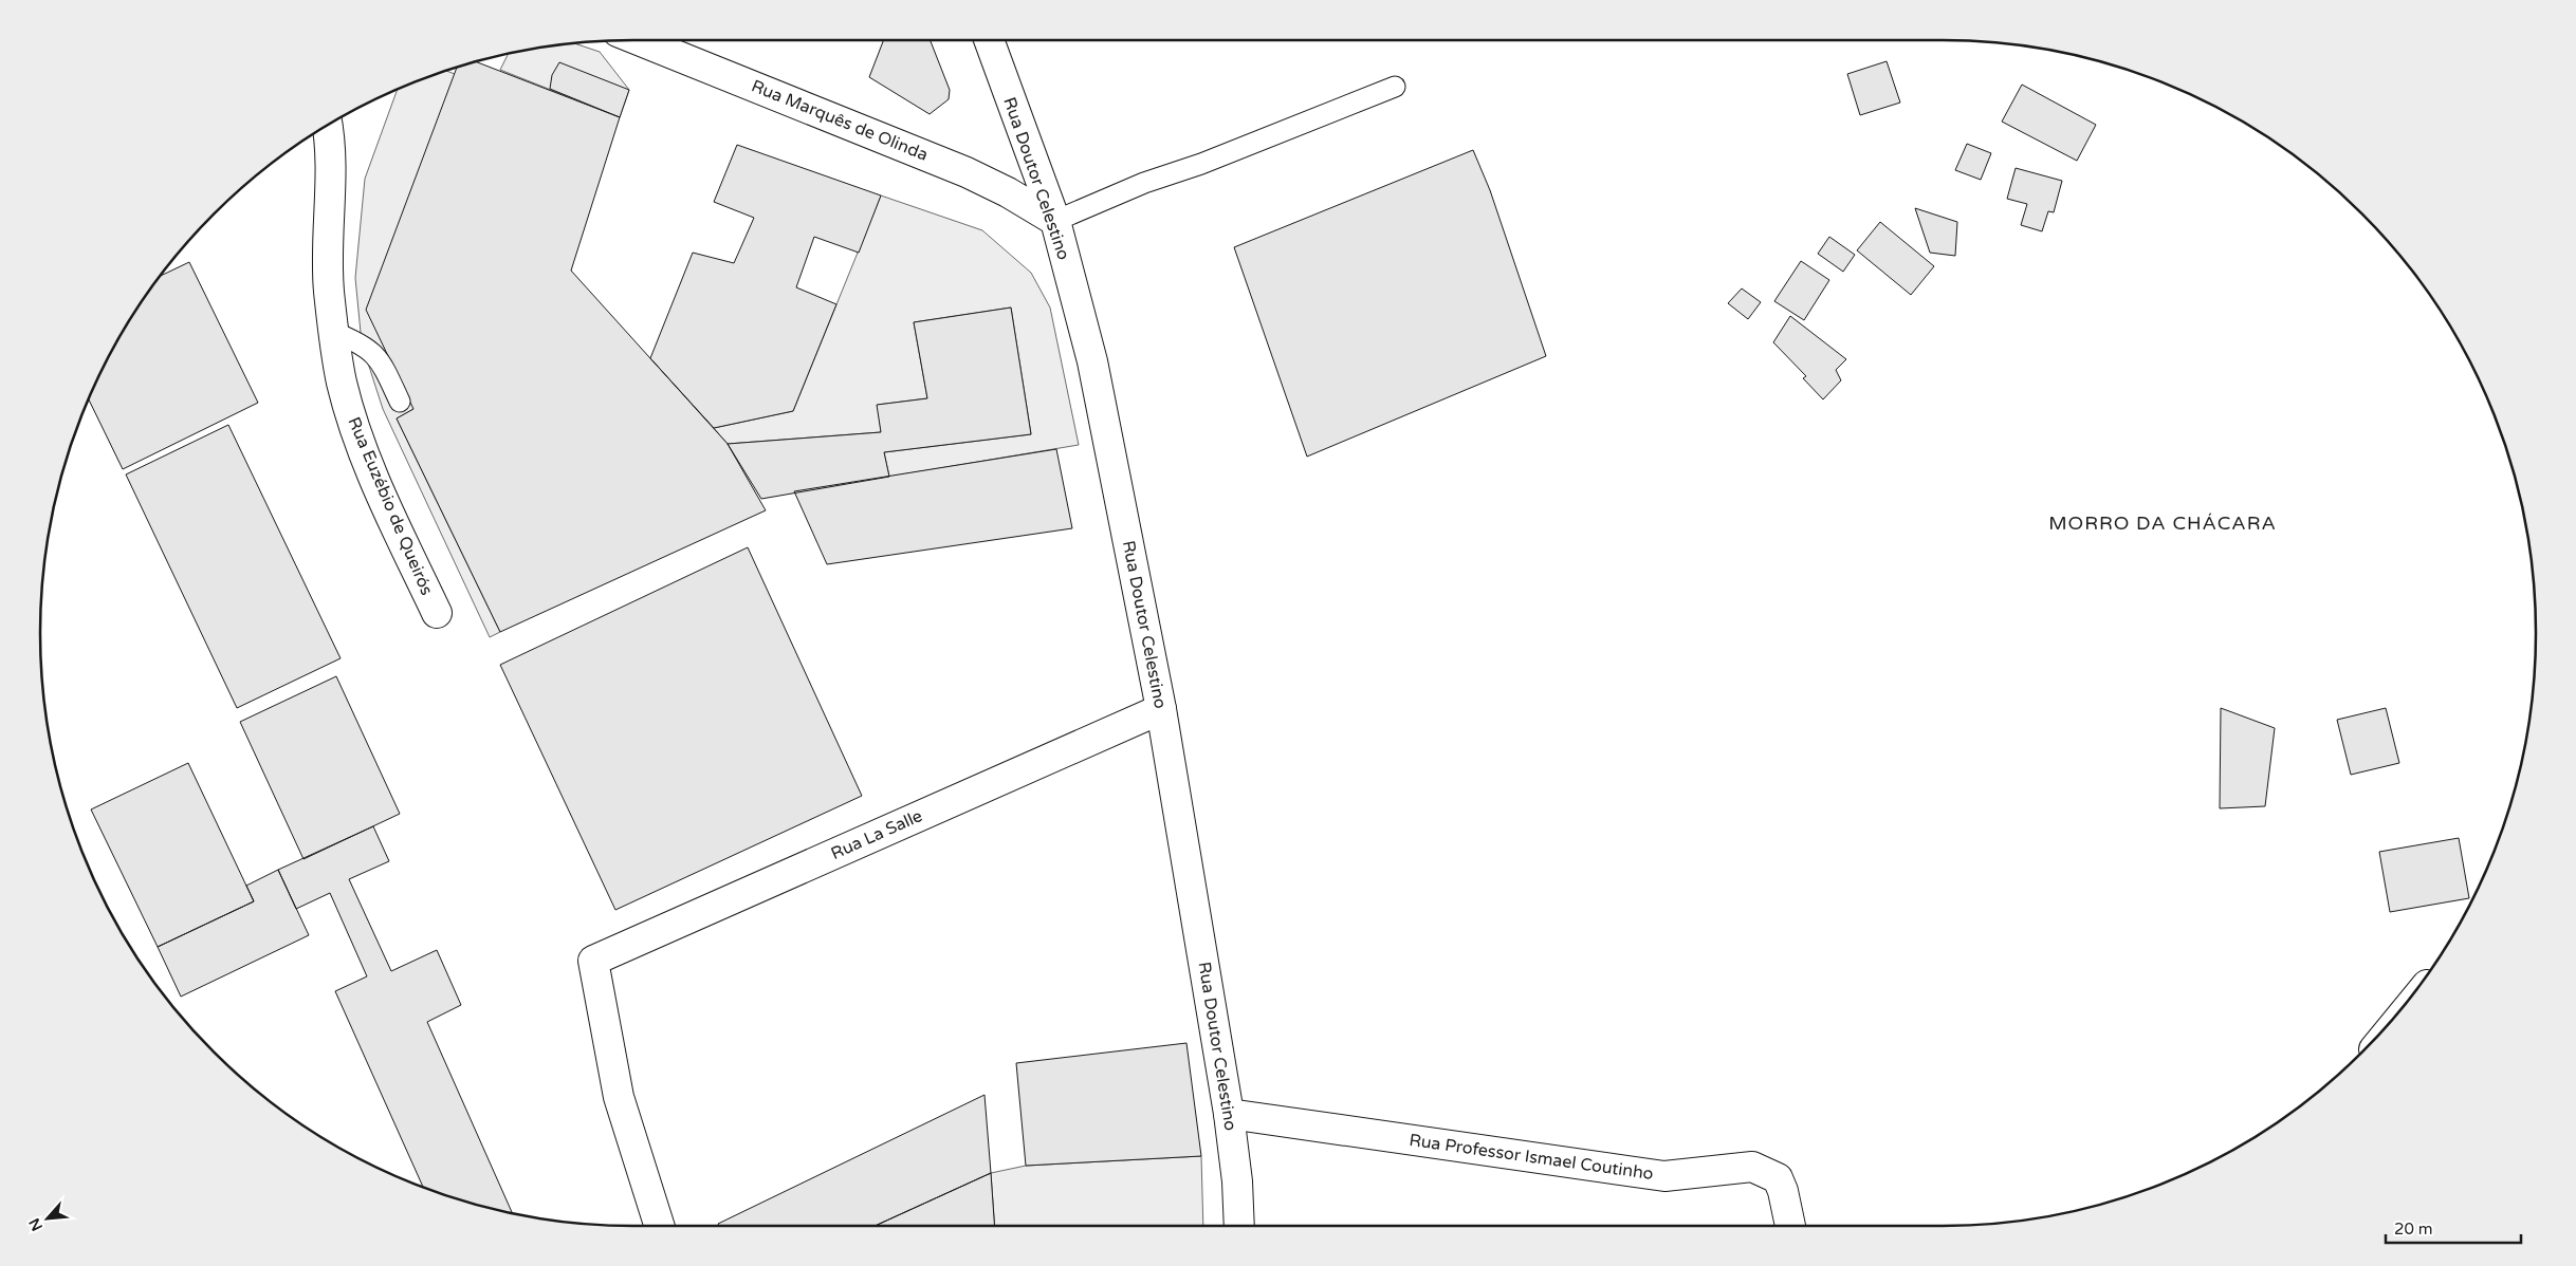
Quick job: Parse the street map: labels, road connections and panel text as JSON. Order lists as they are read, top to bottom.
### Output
{
  "streets": {
    "street": [
      "Rua Marquês de Olinda",
      "Rua Doutor Celestino",
      "Rua Euzébio de Queirós",
      "Rua La Salle",
      "Rua Professor Ismael Coutinho"
    ]
  },
  "crossings": [
    ["Rua Marquês de Olinda", "Rua Doutor Celestino"],
    ["Rua Doutor Celestino", "Rua La Salle"],
    ["Rua Doutor Celestino", "Rua Professor Ismael Coutinho"]
  ],
  "districts": ["MORRO DA CHÁCARA"],
  "scale_bar": "20 m",
  "north": "bottom left"
}
